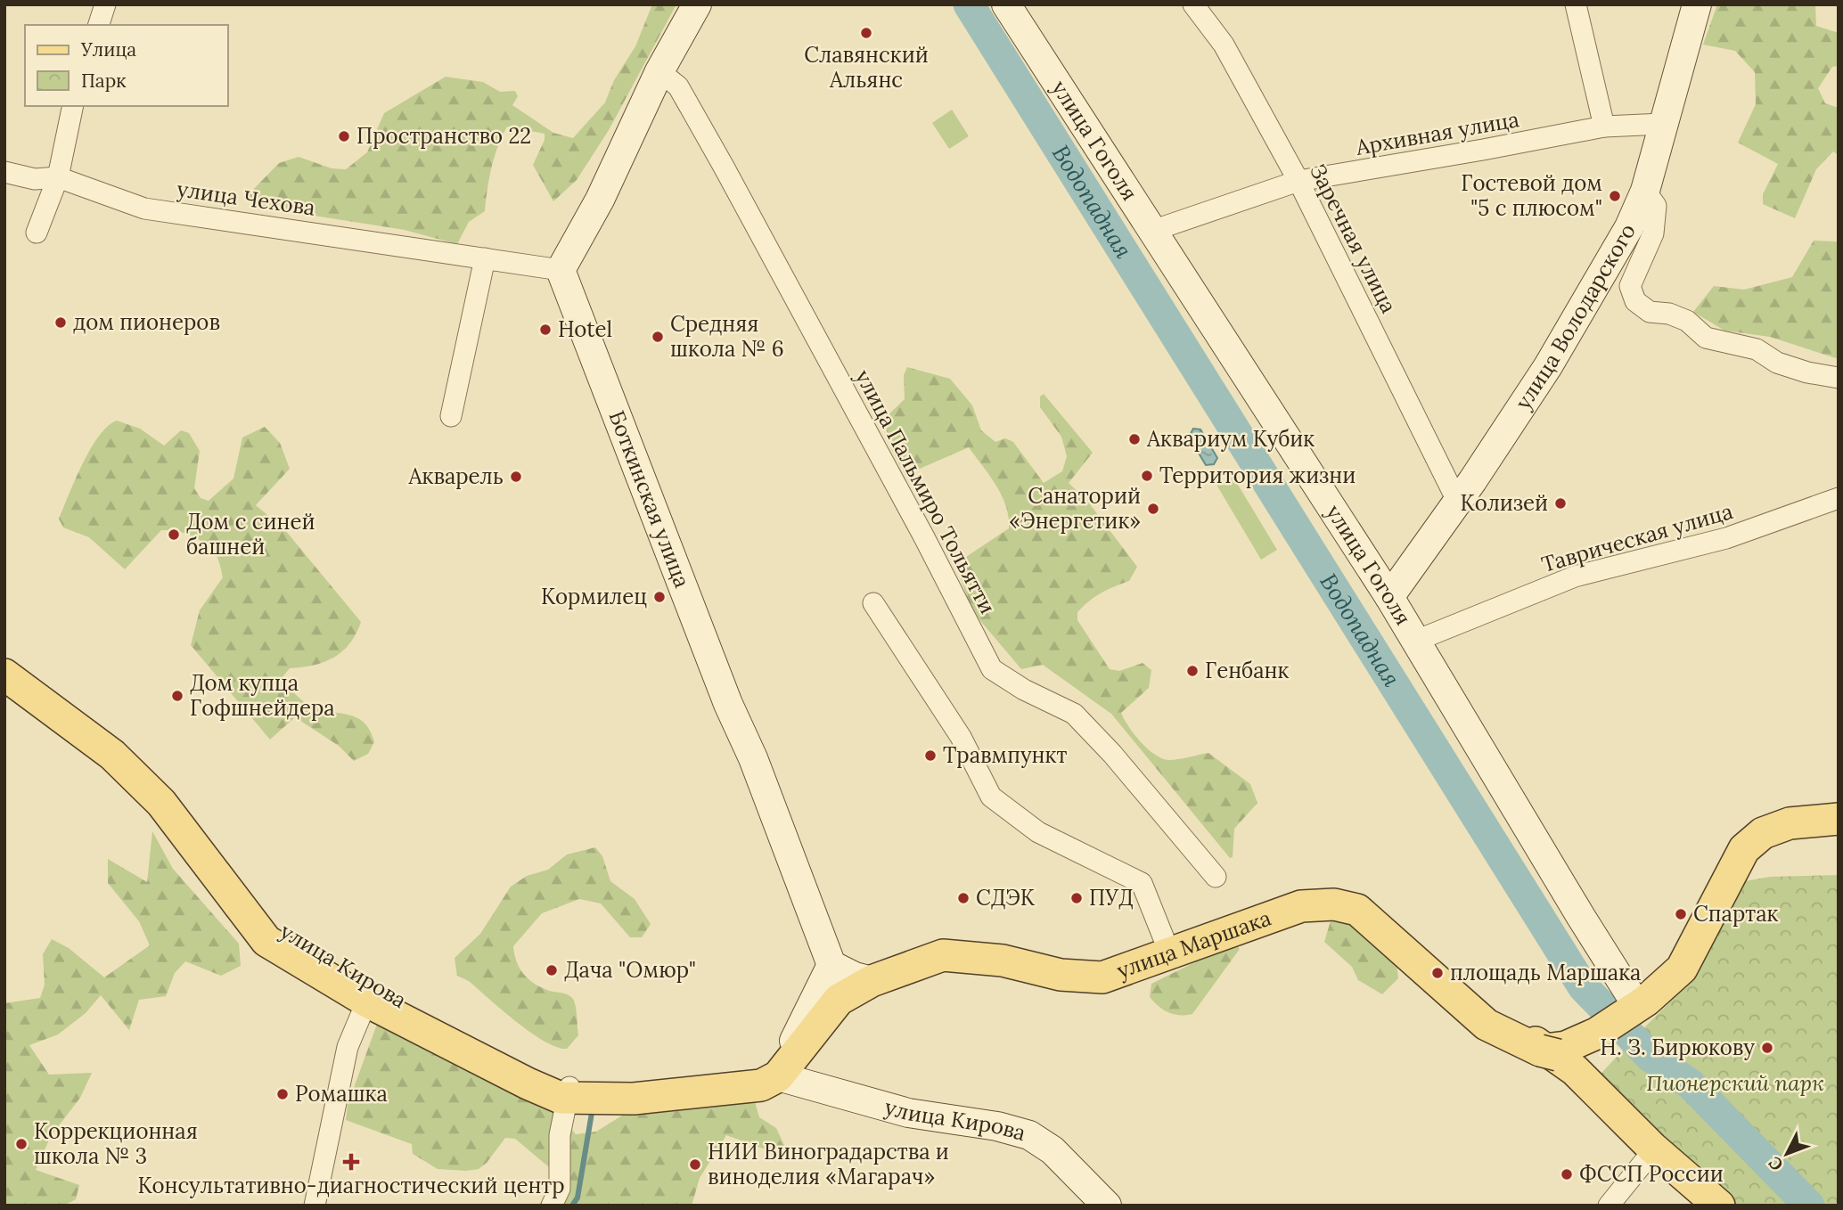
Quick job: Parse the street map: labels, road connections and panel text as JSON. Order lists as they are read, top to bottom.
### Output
{
  "streets": {
    "main road": [
      "улица Гоголя",
      "улица Володарского",
      "Боткинская улица",
      "улица Маршака",
      "улица Кирова"
    ],
    "street": [
      "Архивная улица",
      "улица Чехова",
      "Заречная улица",
      "улица Пальмиро Тольятти",
      "Таврическая улица"
    ]
  },
  "crossings": [
    ["Архивная улица", "улица Гоголя"],
    ["Архивная улица", "Заречная улица"],
    ["Архивная улица", "улица Володарского"],
    ["улица Гоголя", "улица Володарского"],
    ["улица Гоголя", "Таврическая улица"],
    ["улица Чехова", "Боткинская улица"],
    ["Заречная улица", "улица Володарского"],
    ["Боткинская улица", "улица Маршака"],
    ["улица Маршака", "улица Кирова"]
  ],
  "water": ["Водопадная"],
  "parks": ["Пионерский парк"],
  "places": {
    "other": [
      "Славянский Альянс",
      "Пространство 22",
      "Гостевой дом \"5 с плюсом\"",
      "дом пионеров",
      "Hotel",
      "Средняя школа № 6",
      "Аквариум Кубик",
      "Территория жизни",
      "Акварель",
      "Колизей",
      "Санаторий «Энергетик»",
      "Дом с синей башней",
      "Кормилец",
      "Генбанк",
      "Дом купца Гофшнейдера",
      "Травмпункт",
      "СДЭК",
      "ПУД",
      "Спартак",
      "Дача \"Омюр\"",
      "площадь Маршака",
      "Н. З. Бирюкову",
      "Ромашка",
      "Коррекционная школа № 3",
      "НИИ Виноградарства и виноделия «Магарач»",
      "ФССП России"
    ],
    "health": ["Консультативно-диагностический центр"]
  },
  "legend": ["Улица", "Парк"],
  "north": "bottom left"
}
